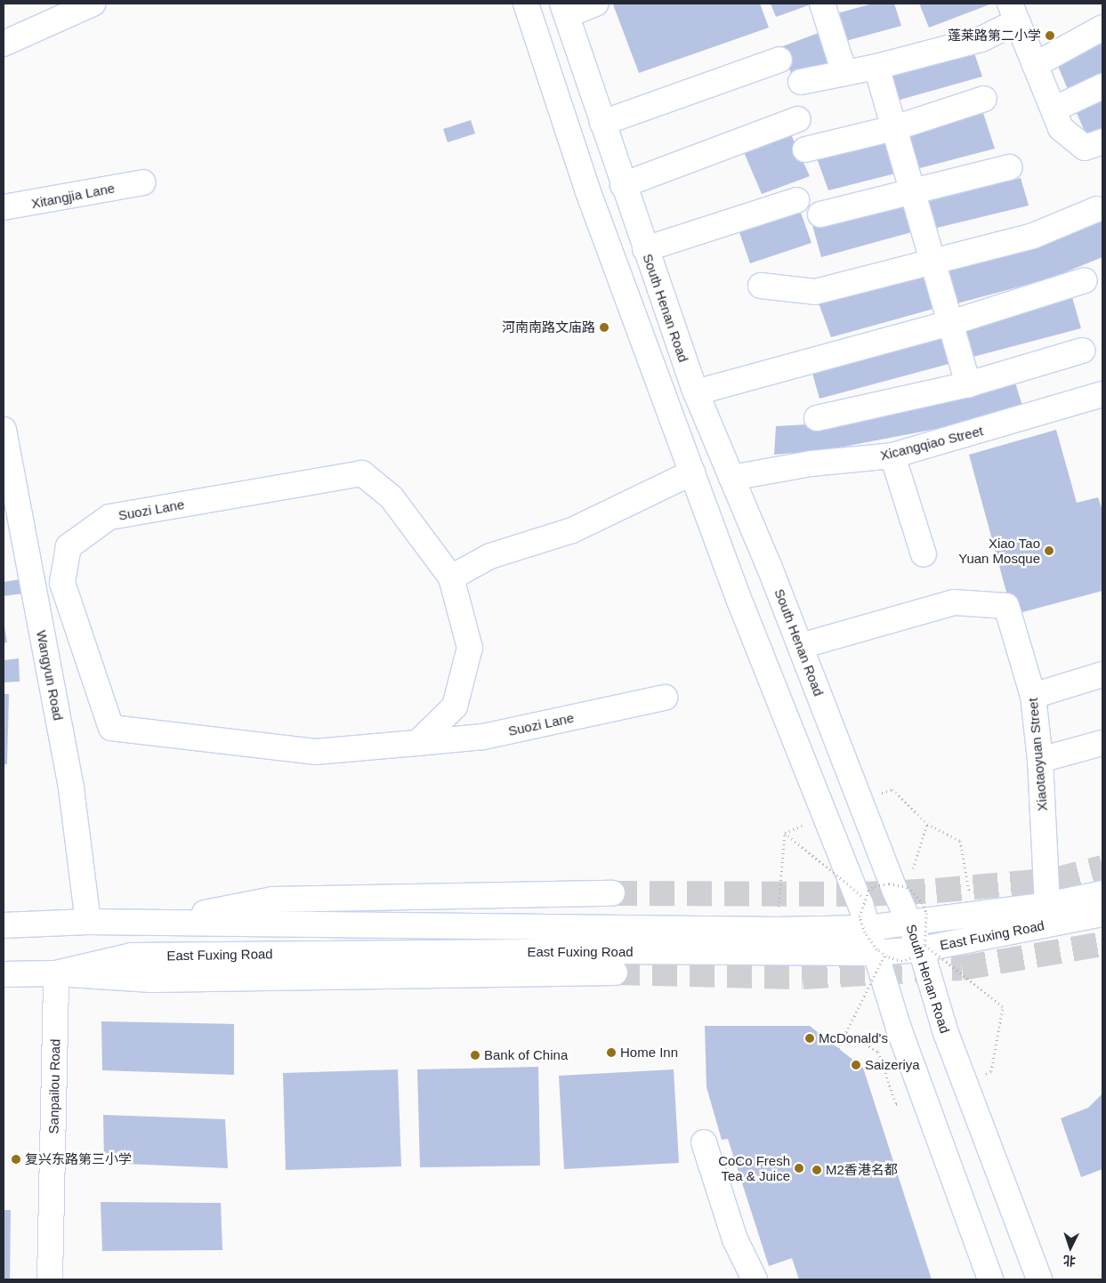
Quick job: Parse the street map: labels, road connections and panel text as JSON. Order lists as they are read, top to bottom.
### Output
{
  "streets": {
    "main road": [
      "Xitangjia Lane",
      "South Henan Road",
      "Xicangqiao Street",
      "Suozi Lane",
      "Wangyun Road",
      "Xiaotaoyuan Street",
      "East Fuxing Road",
      "Sanpailou Road"
    ]
  },
  "crossings": [
    ["South Henan Road", "Xicangqiao Street"],
    ["South Henan Road", "Xiaotaoyuan Street"],
    ["South Henan Road", "East Fuxing Road"],
    ["Wangyun Road", "East Fuxing Road"],
    ["Xiaotaoyuan Street", "East Fuxing Road"],
    ["East Fuxing Road", "Sanpailou Road"]
  ],
  "places": [
    "蓬莱路第二小学",
    "河南南路文庙路",
    "Xiao Tao Yuan Mosque",
    "McDonald's",
    "Home Inn",
    "Bank of China",
    "Saizeriya",
    "复兴东路第三小学",
    "CoCo Fresh Tea & Juice",
    "M2香港名都"
  ],
  "north": "bottom"
}
